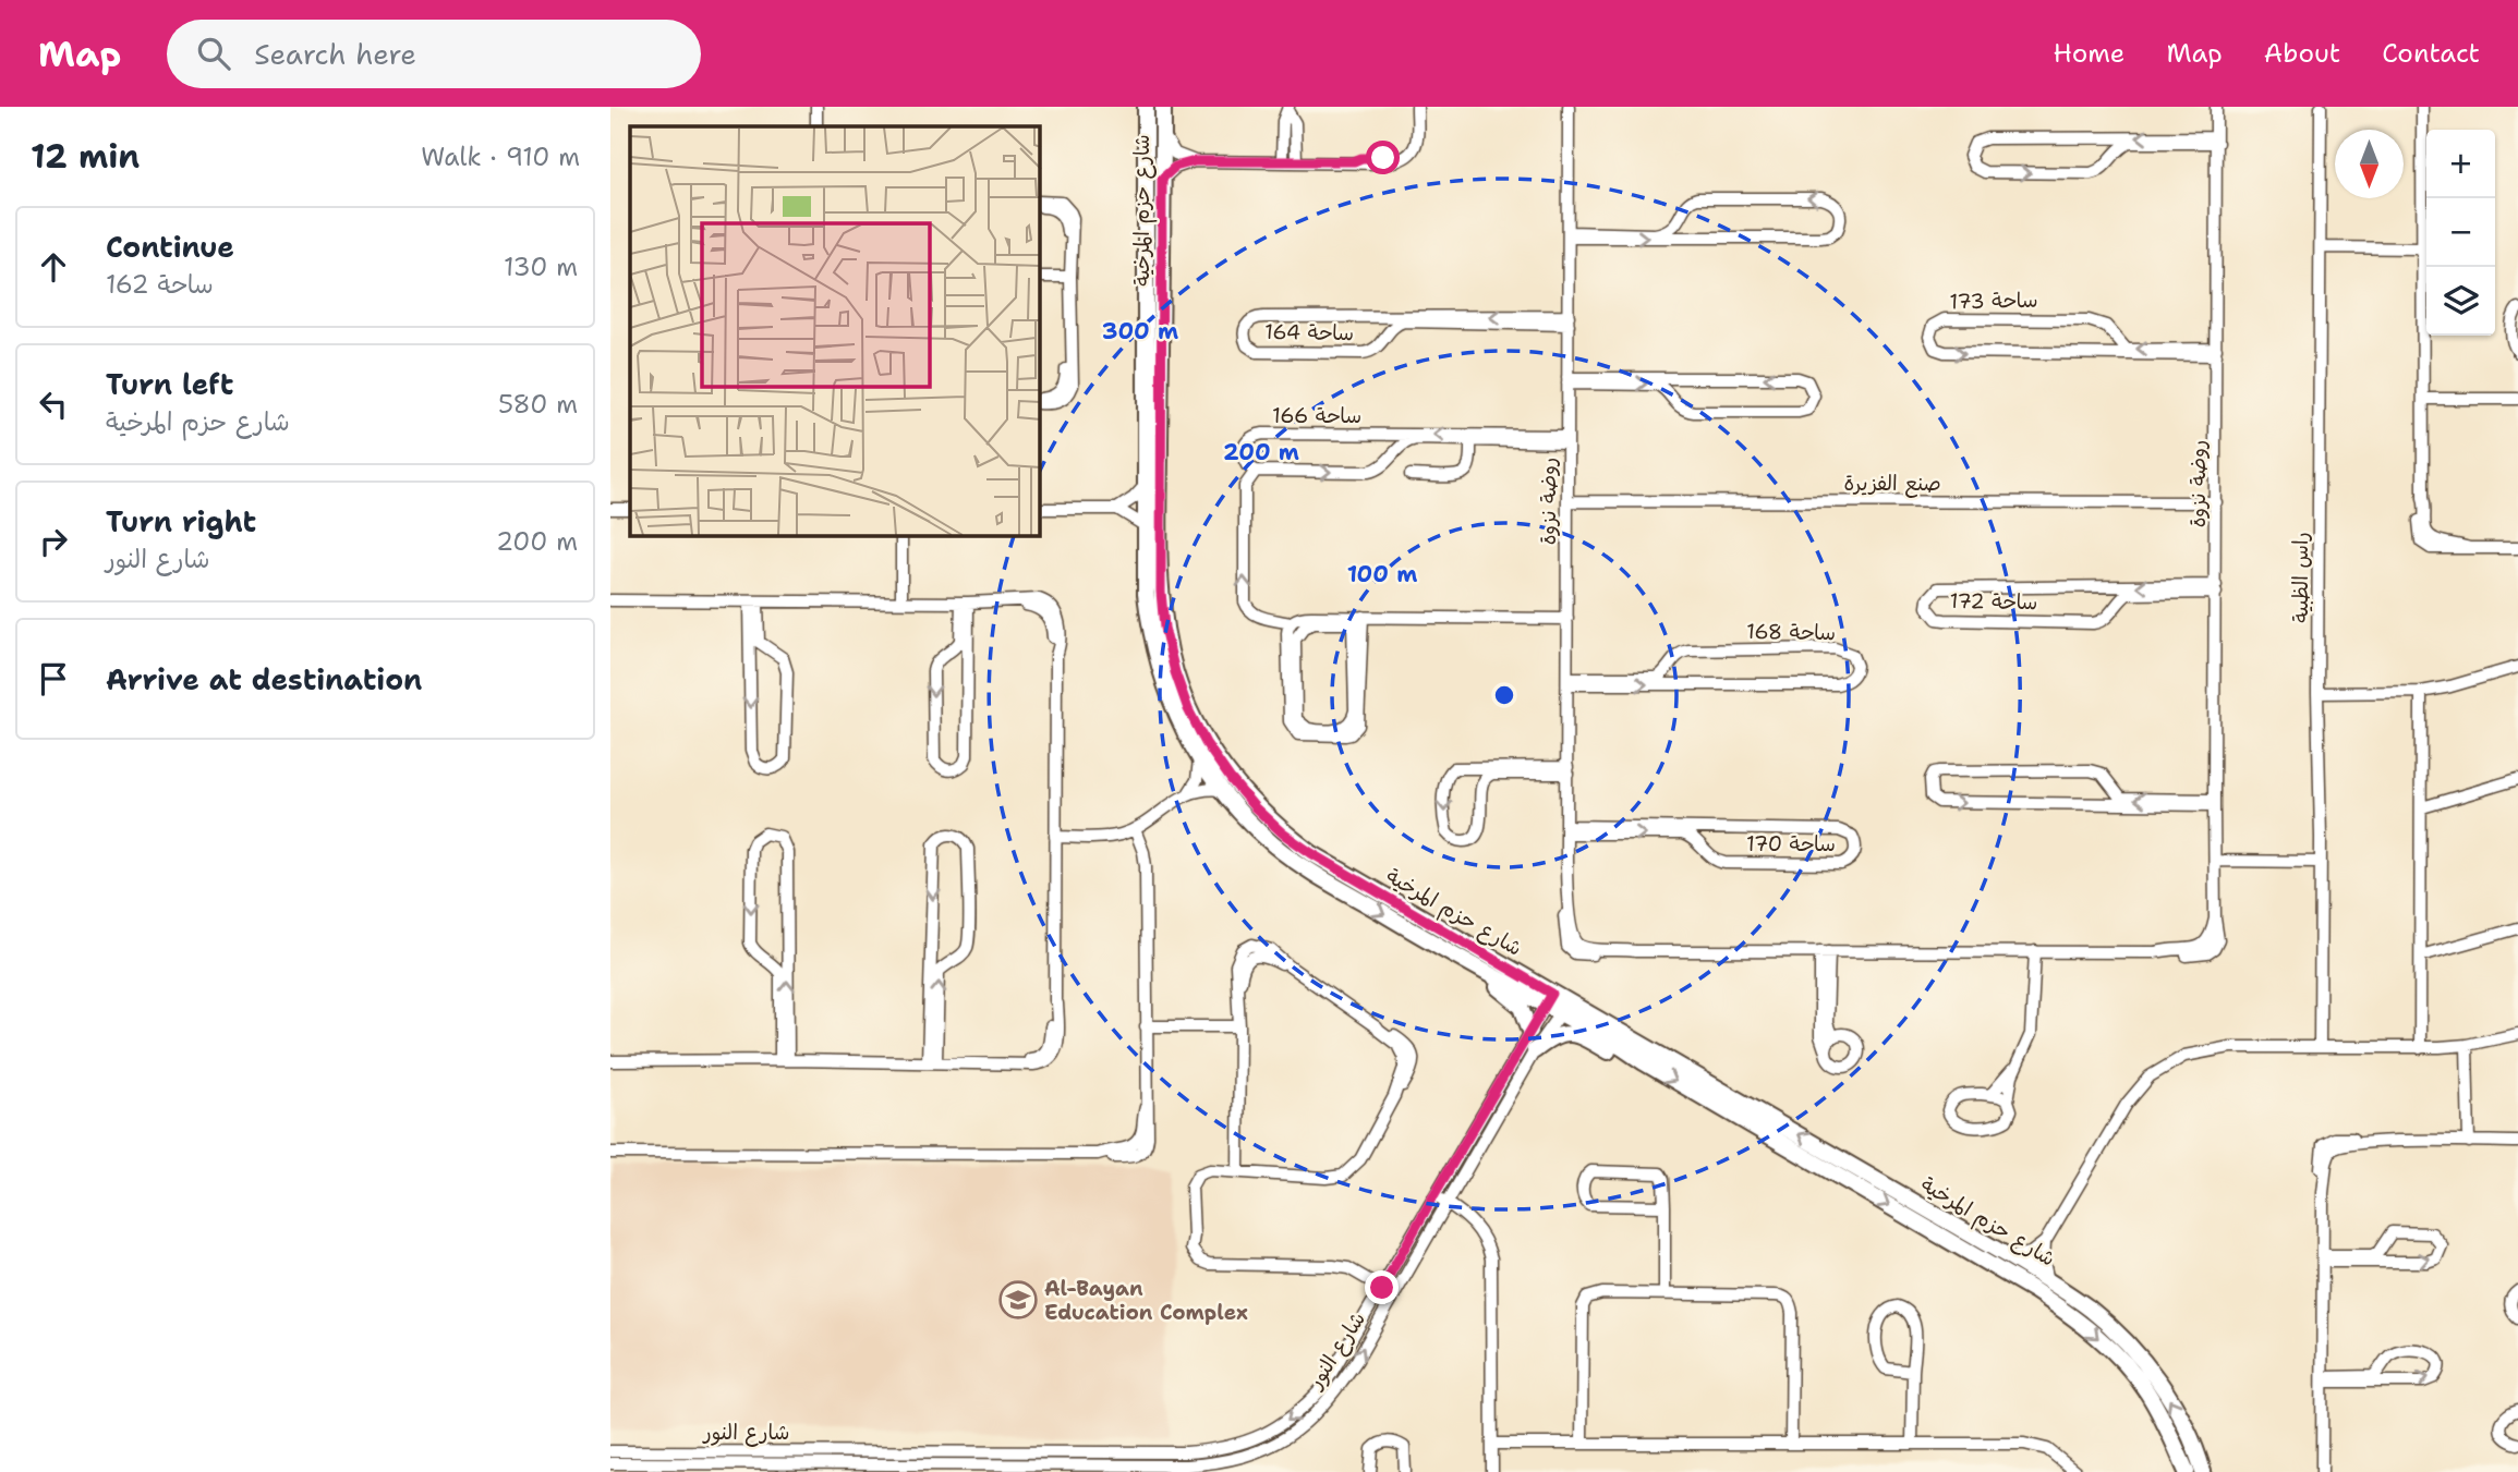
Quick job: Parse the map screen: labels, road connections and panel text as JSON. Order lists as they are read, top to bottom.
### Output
{
  "streets": {
    "street": [
      "شارع حزم المرخية",
      "ساحة 173",
      "ساحة 164",
      "ساحة 166",
      "صنع الفزيرة",
      "روضة نزوة",
      "راس الظبية",
      "ساحة 172",
      "ساحة 168",
      "ساحة 170",
      "شارع النور"
    ]
  },
  "crossings": [
    ["شارع حزم المرخية", "شارع النور"],
    ["ساحة 173", "روضة نزوة"],
    ["ساحة 164", "روضة نزوة"],
    ["ساحة 166", "روضة نزوة"],
    ["صنع الفزيرة", "روضة نزوة"],
    ["روضة نزوة", "ساحة 172"],
    ["روضة نزوة", "ساحة 168"],
    ["روضة نزوة", "ساحة 170"]
  ],
  "places": {
    "school or university": ["Al-Bayan Education Complex"]
  },
  "north": "bottom",
  "page": {
    "header": "Map",
    "search": "Search here",
    "nav": [
      "Home",
      "Map",
      "About",
      "Contact"
    ],
    "heading": ["12 min", "Walk · 910 m"],
    "map_buttons": ["+", "−"],
    "list": [
      ["Continue", "ساحة 162", "130 m"],
      ["Turn left", "شارع حزم المرخية", "580 m"],
      ["Turn right", "شارع النور", "200 m"],
      "Arrive at destination"
    ]
  },
  "rings": ["300 m", "200 m", "100 m"]
}
